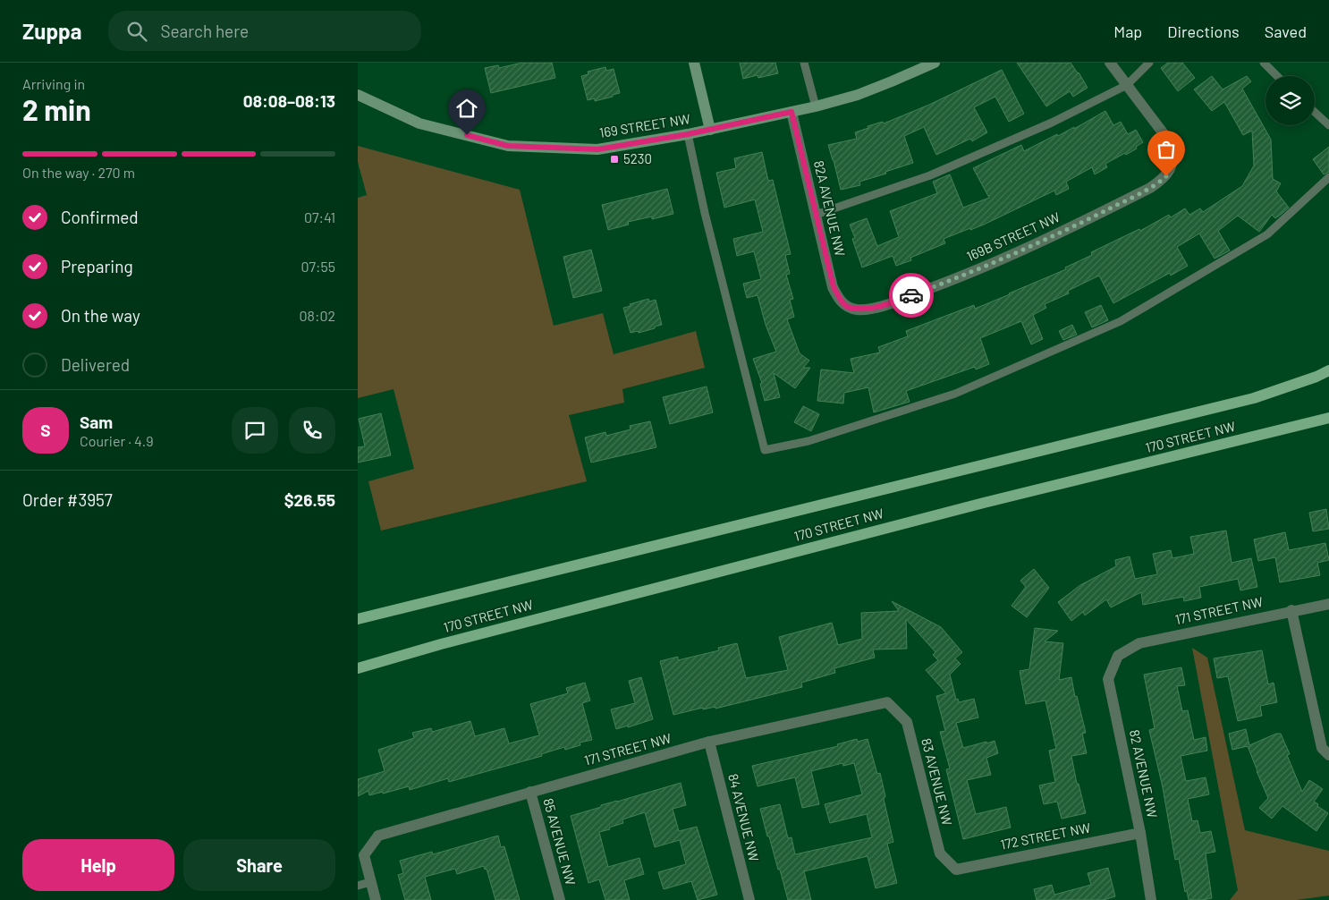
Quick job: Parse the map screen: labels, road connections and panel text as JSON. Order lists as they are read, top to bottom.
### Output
{
  "streets": {
    "main road": ["170 STREET NW"],
    "street": [
      "169 STREET NW",
      "82A AVENUE NW",
      "169B STREET NW",
      "171 STREET NW",
      "82 AVENUE NW",
      "83 AVENUE NW",
      "84 AVENUE NW",
      "172 STREET NW",
      "85 AVENUE NW"
    ]
  },
  "crossings": [
    ["169 STREET NW", "82A AVENUE NW"],
    ["82A AVENUE NW", "169B STREET NW"],
    ["171 STREET NW", "82 AVENUE NW"],
    ["171 STREET NW", "83 AVENUE NW"],
    ["171 STREET NW", "84 AVENUE NW"],
    ["171 STREET NW", "85 AVENUE NW"],
    ["82 AVENUE NW", "172 STREET NW"],
    ["83 AVENUE NW", "172 STREET NW"]
  ],
  "places": {
    "transit": ["5230"]
  },
  "page": {
    "header": "Zuppa",
    "search": "Search here",
    "nav": ["Map", "Directions", "Saved"],
    "heading": ["2 min", "Arriving in", "08:08–08:13"],
    "panel": [
      "Sam",
      "Courier · 4.9",
      "Order #3957",
      "$26.55"
    ],
    "bar": "On the way · 270 m",
    "list": [
      ["Confirmed", "07:41"],
      ["Preparing", "07:55"],
      ["On the way", "08:02"],
      "Delivered"
    ],
    "round": "S",
    "buttons": ["Help", "Share"]
  }
}
